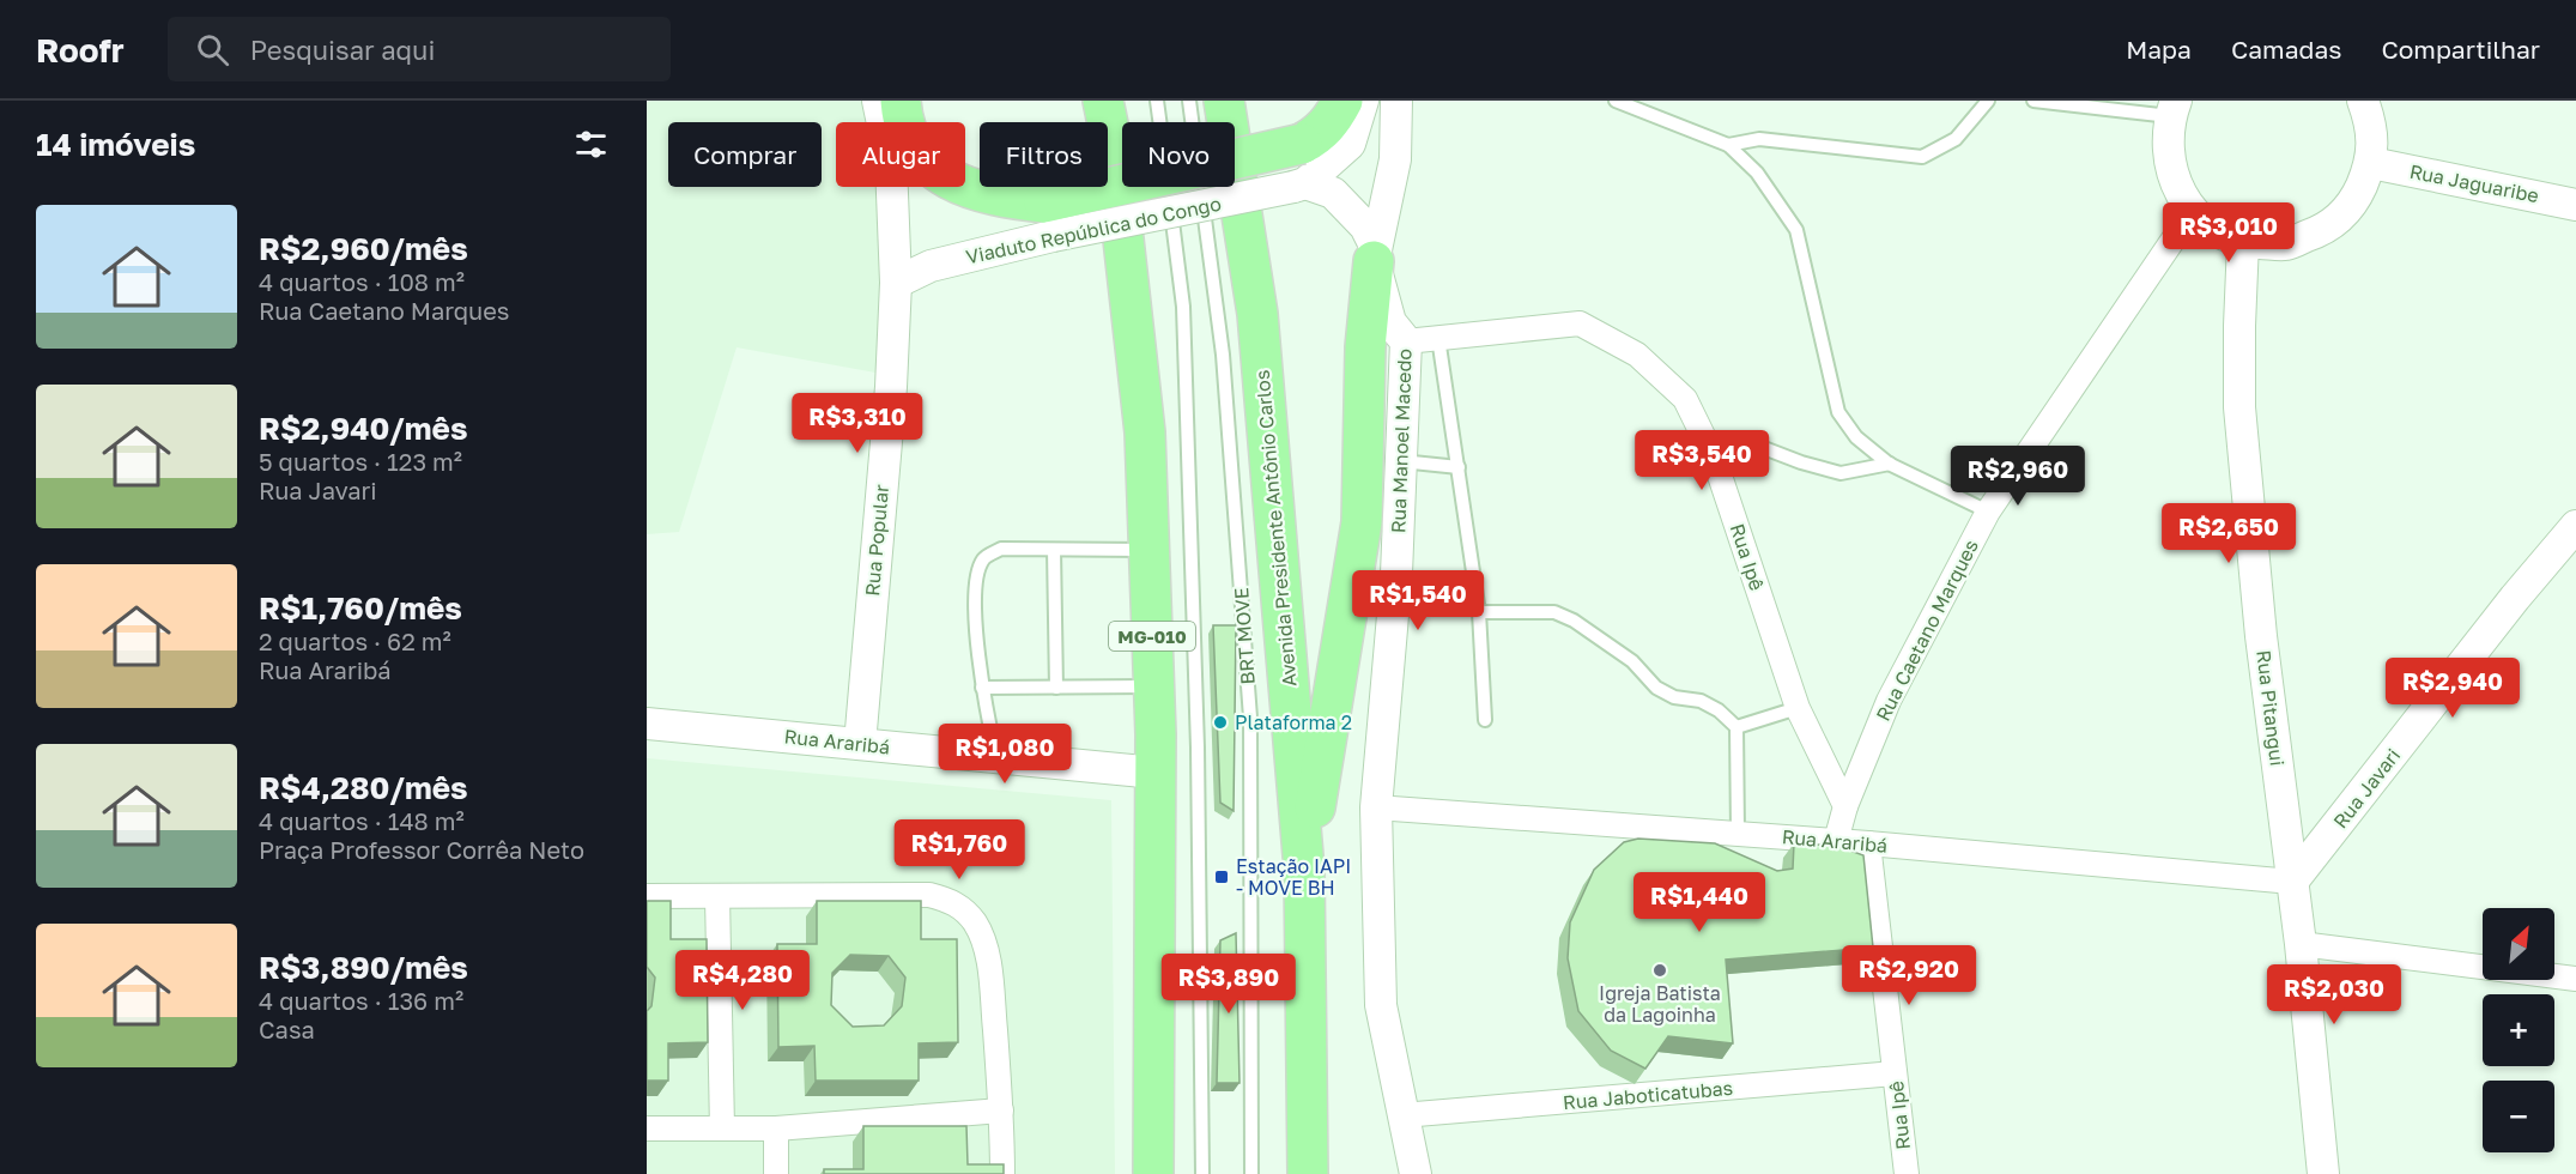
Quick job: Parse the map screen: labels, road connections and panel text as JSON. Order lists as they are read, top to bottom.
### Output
{
  "streets": {
    "highway": ["Avenida Presidente Antônio Carlos", "MG-010"],
    "street": [
      "Rua Jaguaribe",
      "Viaduto República do Congo",
      "Rua Manoel Macedo",
      "Rua Popular",
      "Rua Ipê",
      "Rua Caetano Marques",
      "Rua Pitangui",
      "Rua Araribá",
      "Rua Javari",
      "Rua Jaboticatubas"
    ],
    "lane": ["BRT MOVE"]
  },
  "crossings": [
    ["Viaduto República do Congo", "Rua Popular"],
    ["Rua Manoel Macedo", "Rua Ipê"],
    ["Rua Manoel Macedo", "Rua Araribá"],
    ["Rua Manoel Macedo", "Rua Jaboticatubas"],
    ["Rua Popular", "Rua Araribá"],
    ["Rua Ipê", "Rua Caetano Marques"],
    ["Rua Ipê", "Rua Araribá"],
    ["Rua Ipê", "Rua Jaboticatubas"],
    ["MG-010", "Rua Araribá"],
    ["Rua Pitangui", "Rua Araribá"],
    ["Rua Pitangui", "Rua Javari"],
    ["Rua Araribá", "Rua Javari"]
  ],
  "places": {
    "other": ["Plataforma 2", "Igreja Batista da Lagoinha"],
    "transit": ["Estação IAPI - MOVE BH"]
  },
  "north": "top right",
  "page": {
    "header": "Roofr",
    "search": "Pesquisar aqui",
    "nav": ["Mapa", "Camadas", "Compartilhar"],
    "heading": "14 imóveis",
    "chip": [
      "Comprar",
      "Alugar",
      "Filtros",
      "Novo"
    ],
    "list": [
      {
        "name": "R$2,960/mês",
        "note": "4 quartos · 108 m² · Rua Caetano Marques"
      },
      {
        "name": "R$2,940/mês",
        "note": "5 quartos · 123 m² · Rua Javari"
      },
      {
        "name": "R$1,760/mês",
        "note": "2 quartos · 62 m² · Rua Araribá"
      },
      {
        "name": "R$4,280/mês",
        "note": "4 quartos · 148 m² · Praça Professor Corrêa Neto"
      },
      {
        "name": "R$3,890/mês",
        "note": "4 quartos · 136 m² · Casa"
      }
    ],
    "price": [
      "R$3,010",
      "R$3,310",
      "R$3,540",
      "R$2,960",
      "R$2,650",
      "R$1,540",
      "R$2,940",
      "R$1,080",
      "R$1,760",
      "R$1,440",
      "R$2,920",
      "R$4,280",
      "R$3,890",
      "R$2,030"
    ],
    "map_buttons": ["+", "−"]
  }
}
